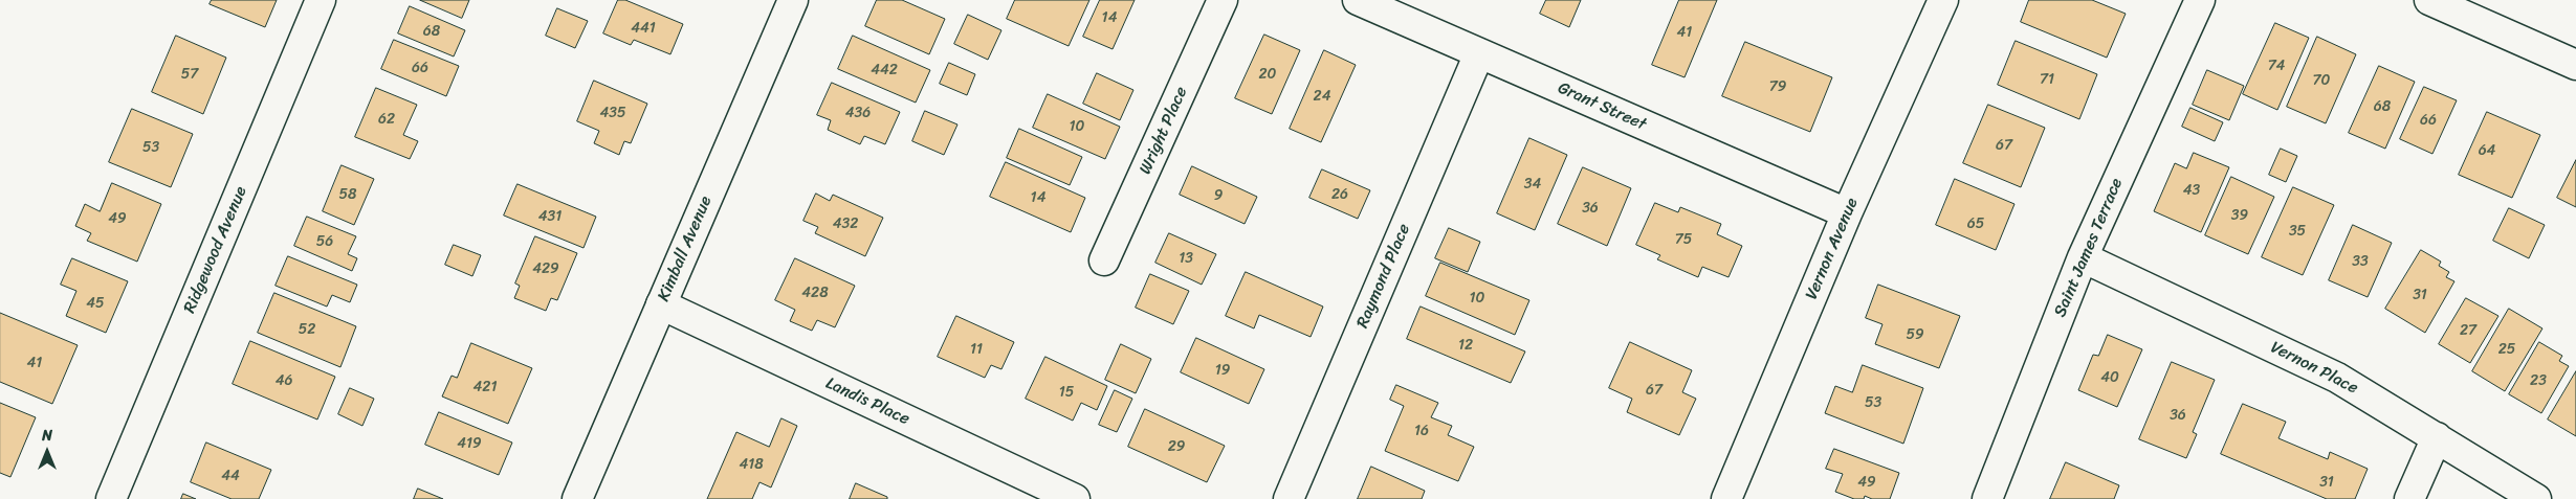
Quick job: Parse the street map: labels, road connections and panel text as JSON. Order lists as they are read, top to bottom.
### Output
{
  "streets": {
    "street": [
      "Grant Street",
      "Wright Place",
      "Saint James Terrace",
      "Kimball Avenue",
      "Vernon Avenue",
      "Ridgewood Avenue",
      "Raymond Place",
      "Vernon Place",
      "Landis Place"
    ]
  },
  "crossings": [
    ["Grant Street", "Vernon Avenue"],
    ["Grant Street", "Raymond Place"],
    ["Saint James Terrace", "Vernon Place"],
    ["Kimball Avenue", "Landis Place"]
  ],
  "house_numbers": [
    "14",
    "441",
    "68",
    "41",
    "74",
    "66",
    "442",
    "57",
    "20",
    "71",
    "70",
    "79",
    "24",
    "68",
    "435",
    "436",
    "62",
    "66",
    "10",
    "67",
    "53",
    "64",
    "34",
    "43",
    "58",
    "26",
    "9",
    "14",
    "36",
    "39",
    "431",
    "49",
    "432",
    "65",
    "35",
    "75",
    "56",
    "13",
    "33",
    "429",
    "428",
    "31",
    "10",
    "45",
    "52",
    "27",
    "59",
    "12",
    "11",
    "25",
    "41",
    "19",
    "40",
    "46",
    "23",
    "421",
    "67",
    "15",
    "53",
    "36",
    "16",
    "419",
    "29",
    "418",
    "44",
    "49",
    "31"
  ],
  "north": "top"
}
